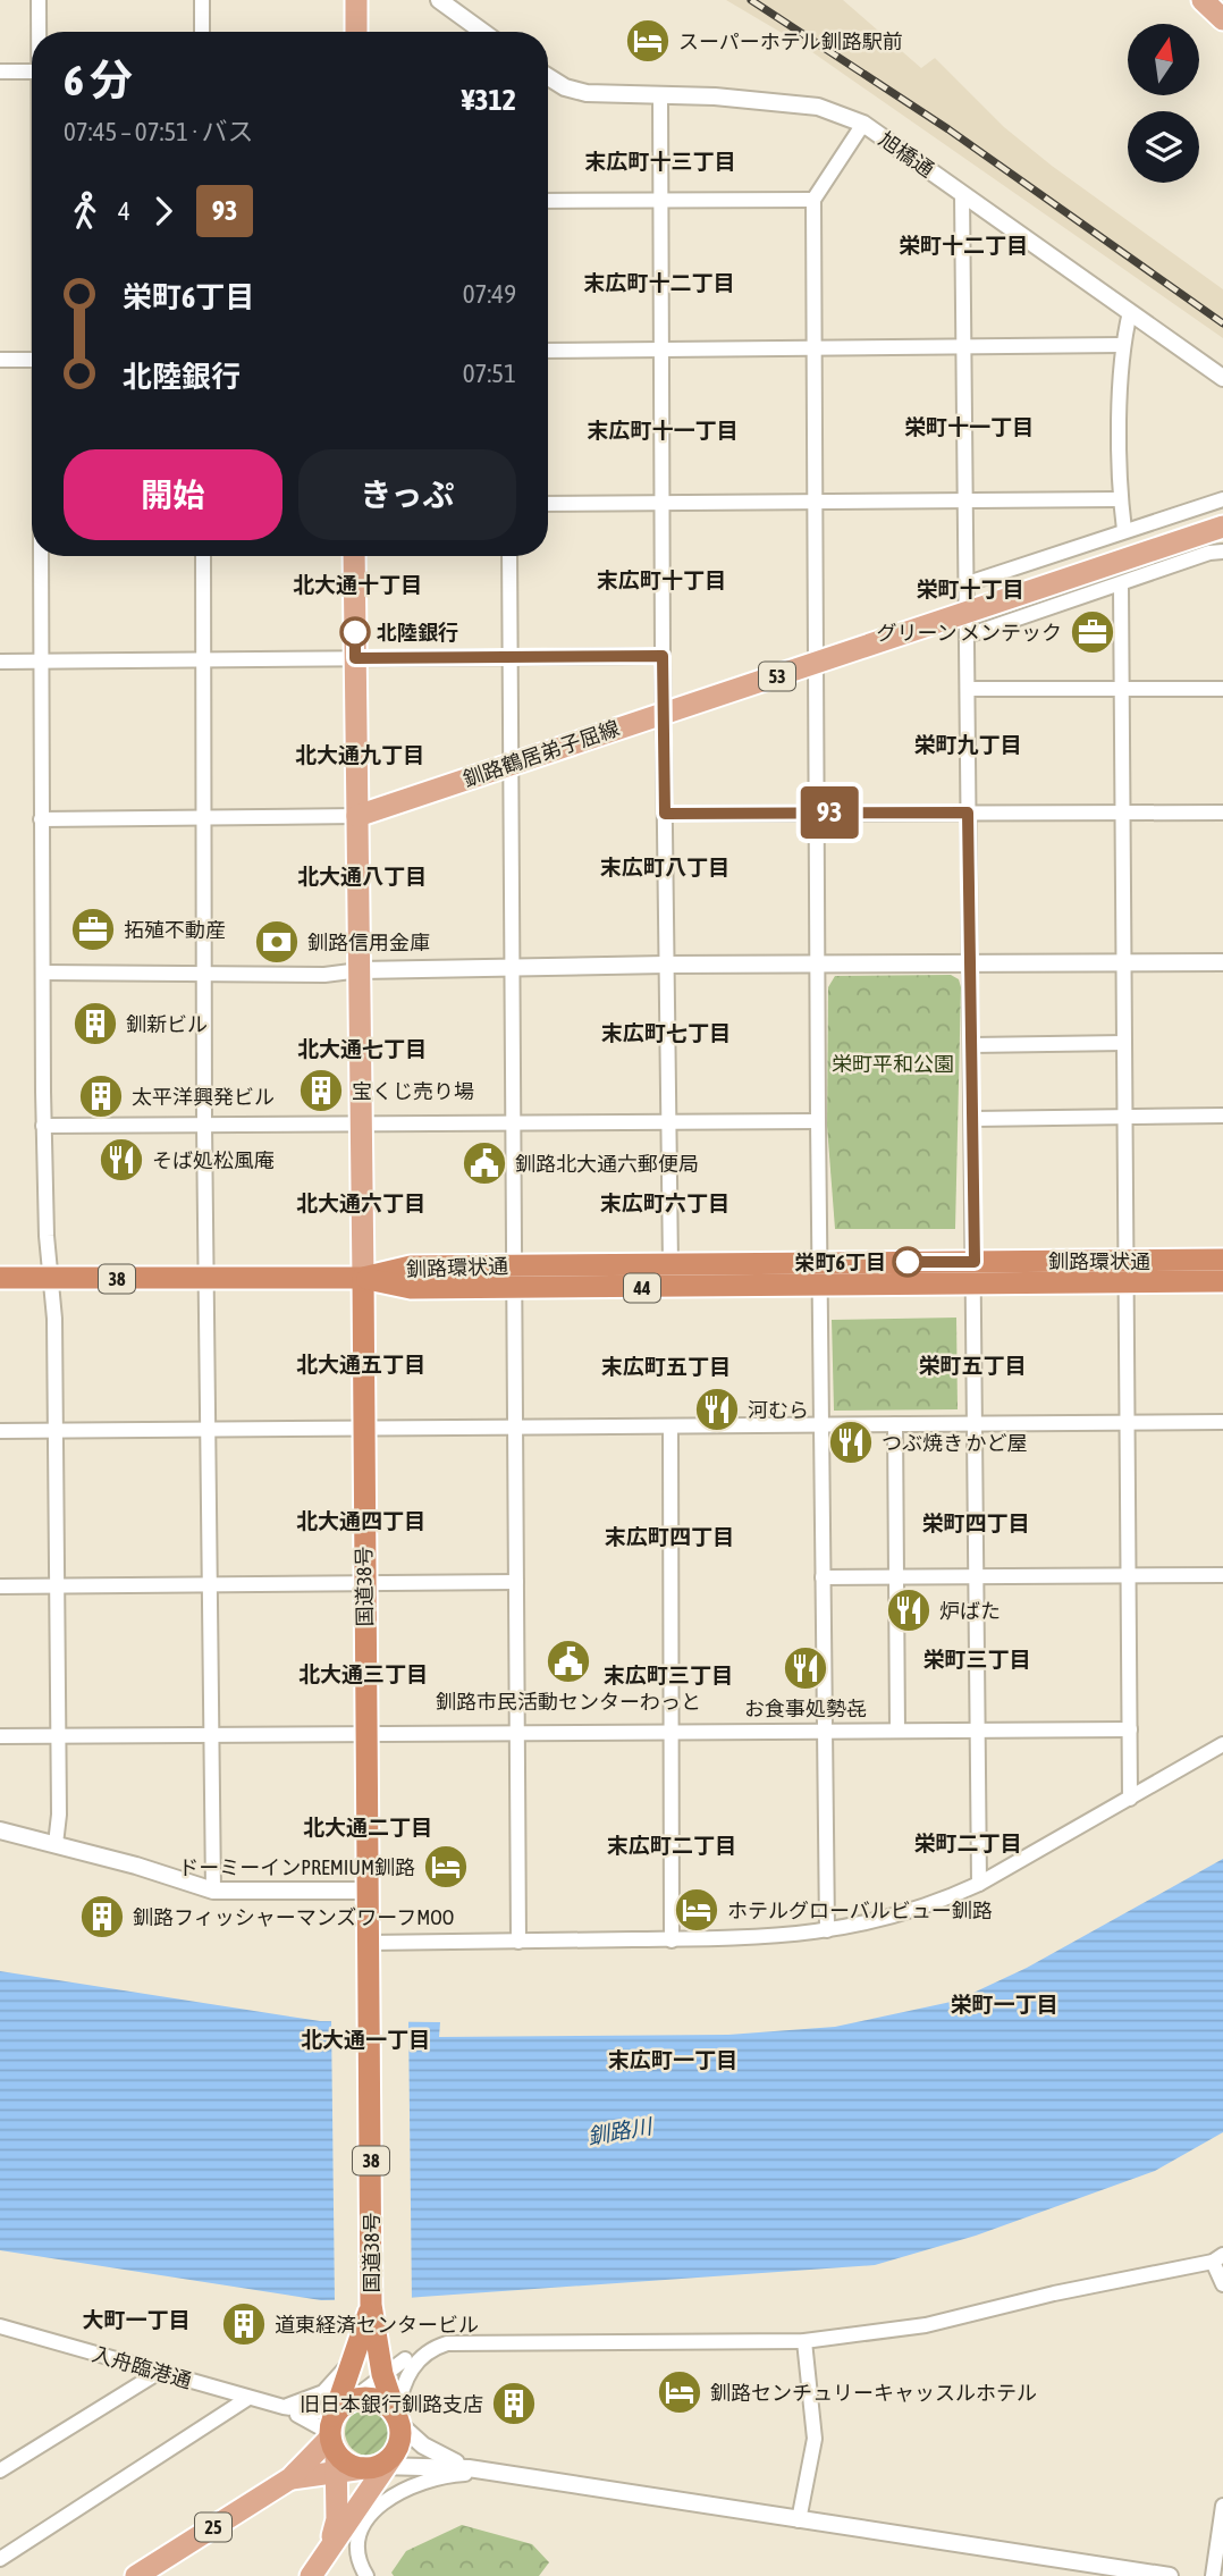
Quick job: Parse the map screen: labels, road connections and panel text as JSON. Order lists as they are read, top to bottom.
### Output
{
  "streets": {
    "highway": [
      "釧路環状通",
      "38",
      "44",
      "国道38号"
    ],
    "main road": ["53", "釧路鶴居弟子屈線", "25"],
    "street": ["旭橋通", "入舟臨港通"]
  },
  "crossings": [
    ["釧路環状通", "38"],
    ["釧路環状通", "国道38号"],
    ["38", "国道38号"],
    ["国道38号", "25"]
  ],
  "districts": [
    "末広町十三丁目",
    "栄町十二丁目",
    "末広町十二丁目",
    "栄町十一丁目",
    "末広町十一丁目",
    "末広町十丁目",
    "北大通十丁目",
    "栄町十丁目",
    "栄町九丁目",
    "北大通九丁目",
    "末広町八丁目",
    "北大通八丁目",
    "末広町七丁目",
    "北大通七丁目",
    "北大通六丁目",
    "末広町六丁目",
    "北大通五丁目",
    "栄町五丁目",
    "末広町五丁目",
    "北大通四丁目",
    "栄町四丁目",
    "末広町四丁目",
    "栄町三丁目",
    "北大通三丁目",
    "末広町三丁目",
    "北大通二丁目",
    "栄町二丁目",
    "末広町二丁目",
    "栄町一丁目",
    "北大通一丁目",
    "末広町一丁目",
    "大町一丁目"
  ],
  "water": ["釧路川"],
  "parks": ["栄町平和公園"],
  "places": {
    "hotel": [
      "スーパーホテル釧路駅前",
      "ドーミーインPREMIUM釧路",
      "ホテルグローバルビュー釧路",
      "釧路センチュリーキャッスルホテル"
    ],
    "other": ["北陸銀行", "栄町6丁目"],
    "office": ["グリーン メンテック", "拓殖不動産"],
    "bank": ["釧路信用金庫"],
    "building": [
      "釧新ビル",
      "宝くじ売り場",
      "太平洋興発ビル",
      "釧路フィッシャーマンズワーフMOO",
      "道東経済センタービル",
      "旧日本銀行釧路支店"
    ],
    "restaurant": [
      "そば処松風庵",
      "河むら",
      "つぶ焼き かど屋",
      "炉ばた",
      "お食事処勢㐂"
    ],
    "public building": ["釧路北大通六郵便局", "釧路市民活動センターわっと"]
  },
  "lines": ["bus line 93"],
  "north": "top",
  "page": {
    "on_map": "93",
    "heading": ["6 分", "07:45 – 07:51 · バス", "¥312"],
    "legs": ["4", "93"],
    "list": [
      {
        "name": "栄町6丁目",
        "value": "07:49"
      },
      {
        "name": "北陸銀行",
        "value": "07:51"
      }
    ],
    "buttons": ["開始", "きっぷ"]
  }
}
